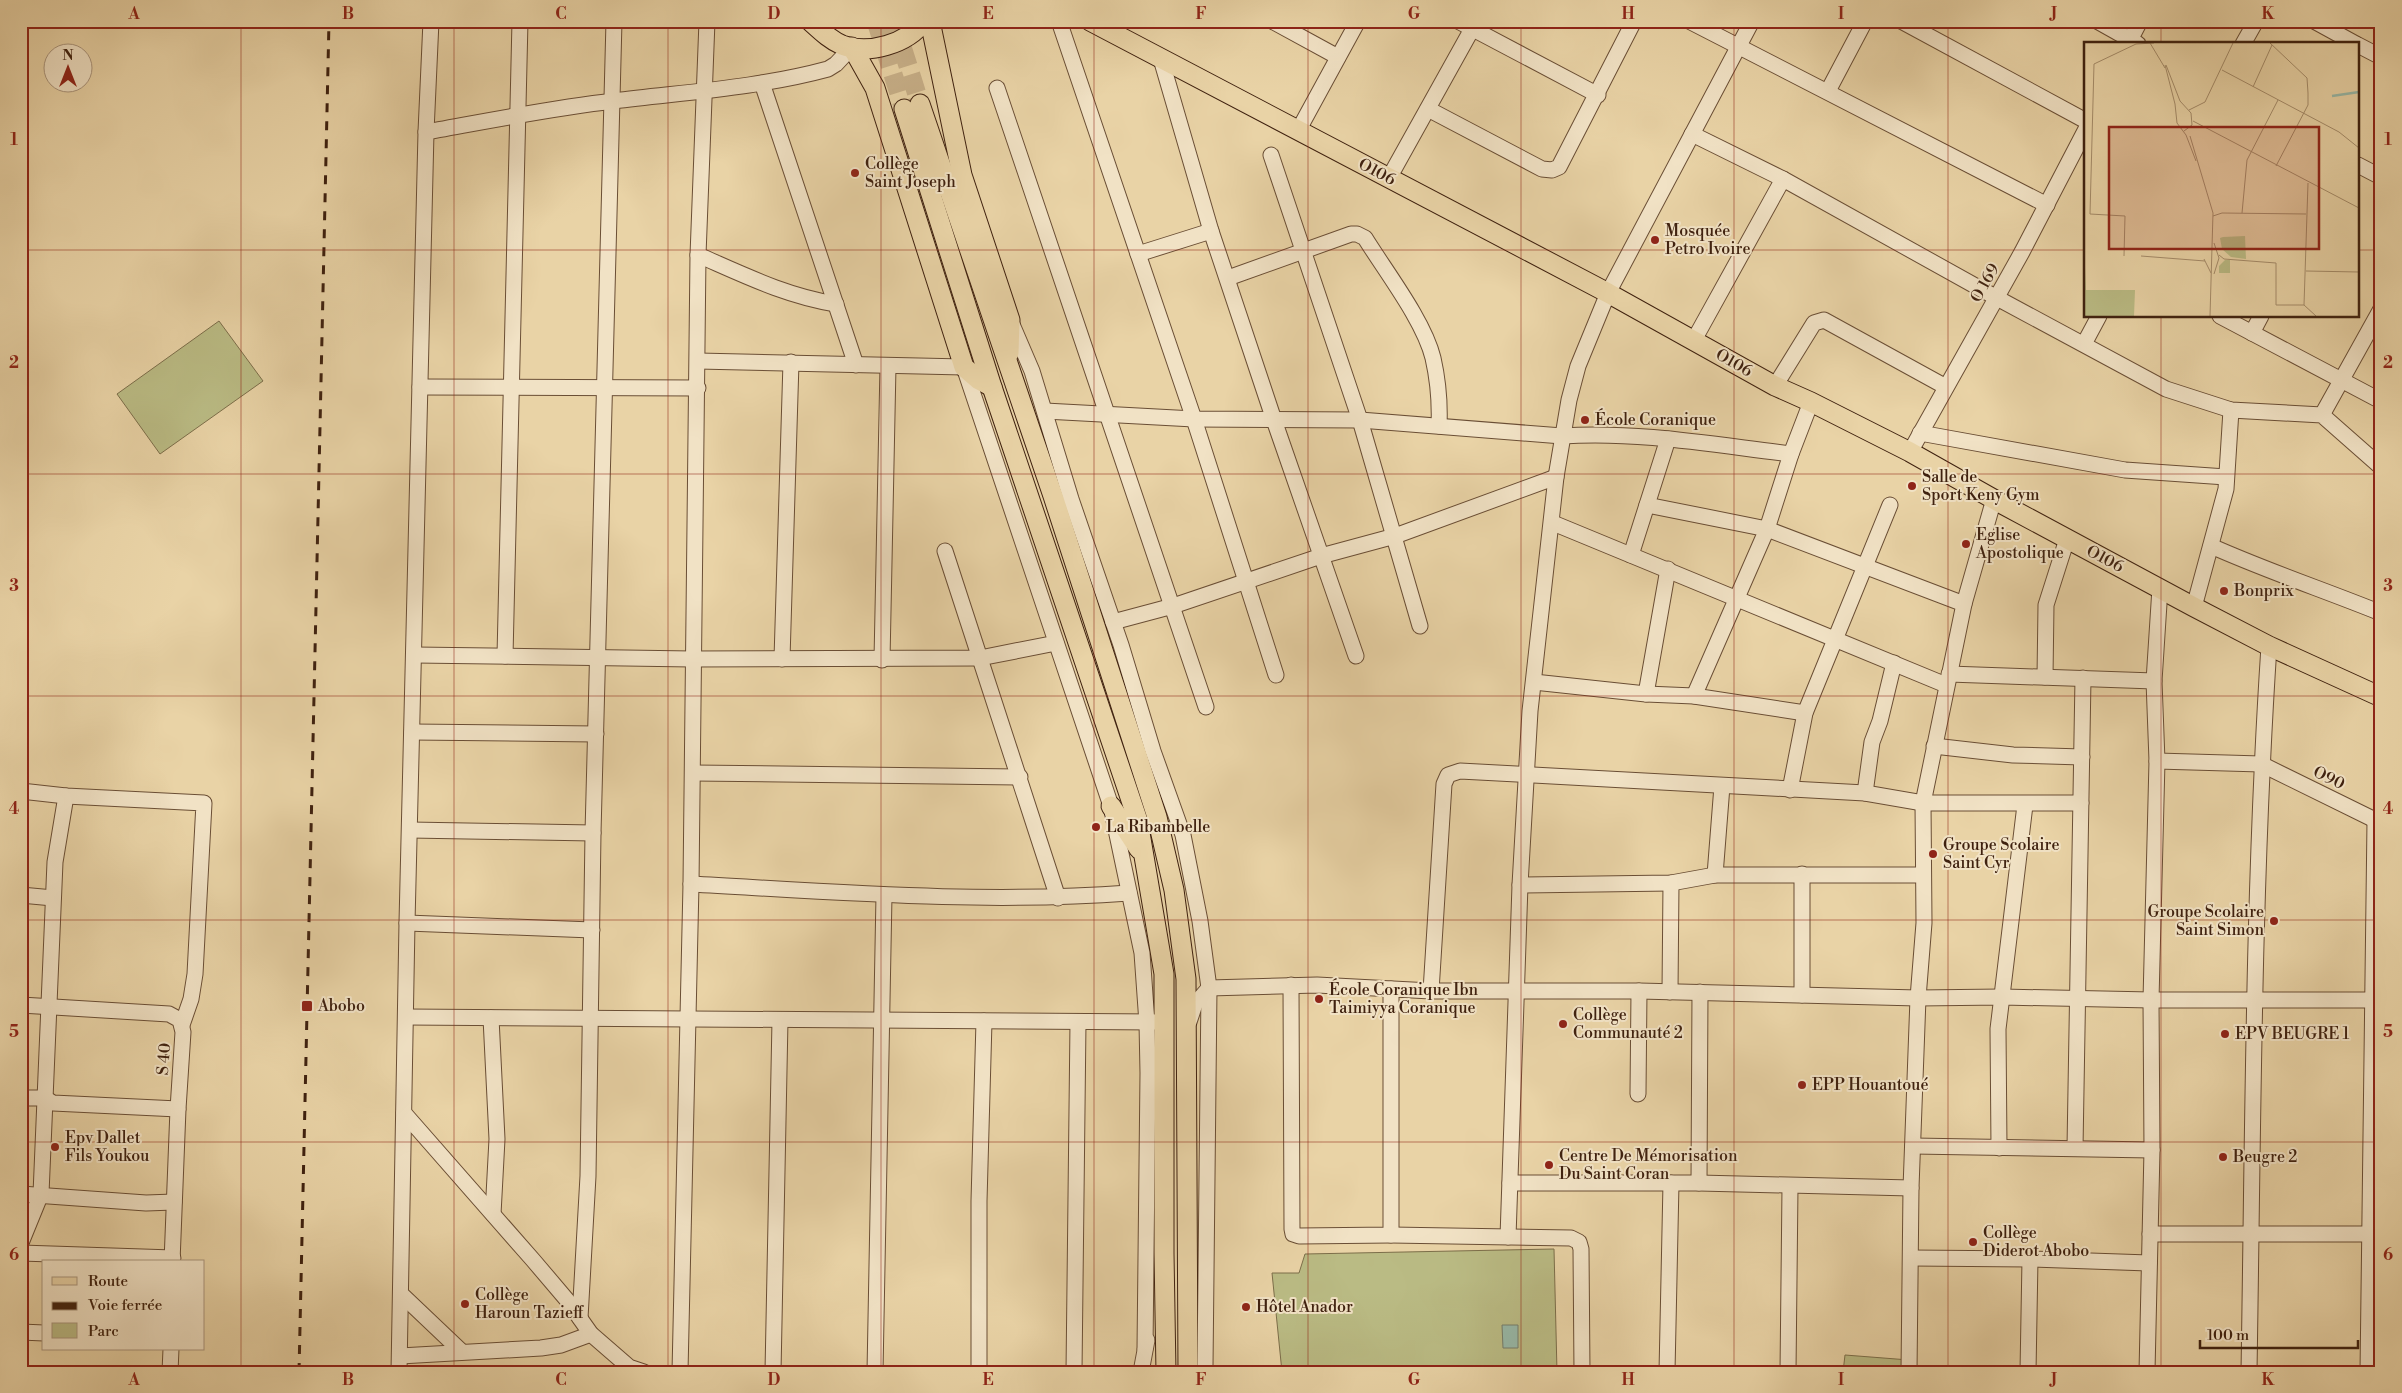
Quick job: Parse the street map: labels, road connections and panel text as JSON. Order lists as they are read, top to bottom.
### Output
{
  "streets": {
    "main road": ["O106"],
    "street": ["O 169", "O90", "S 40"]
  },
  "crossings": [
    ["O106", "O 169"]
  ],
  "places": {
    "other": [
      "Collège Saint Joseph",
      "Mosquée Petro Ivoire",
      "École Coranique",
      "Salle de Sport Keny Gym",
      "Eglise Apostolique",
      "Bonprix",
      "La Ribambelle",
      "Groupe Scolaire Saint Cyr",
      "Groupe Scolaire Saint Simon",
      "École Coranique Ibn Taimiyya Coranique",
      "Collège Communauté 2",
      "EPV BEUGRE 1",
      "EPP Houantoué",
      "Epv Dallet Fils Youkou",
      "Beugre 2",
      "Centre De Mémorisation Du Saint Coran",
      "Collège Diderot Abobo",
      "Collège Haroun Tazieff",
      "Hôtel Anador"
    ],
    "transit": ["Abobo"]
  },
  "legend": ["Route", "Voie ferrée", "Parc"],
  "scale_bar": "100 m",
  "north": "top",
  "grid": {
    "columns": [
      "A",
      "B",
      "C",
      "D",
      "E",
      "F",
      "G",
      "H",
      "I",
      "J",
      "K"
    ],
    "rows": [
      "1",
      "2",
      "3",
      "4",
      "5",
      "6"
    ]
  }
}
